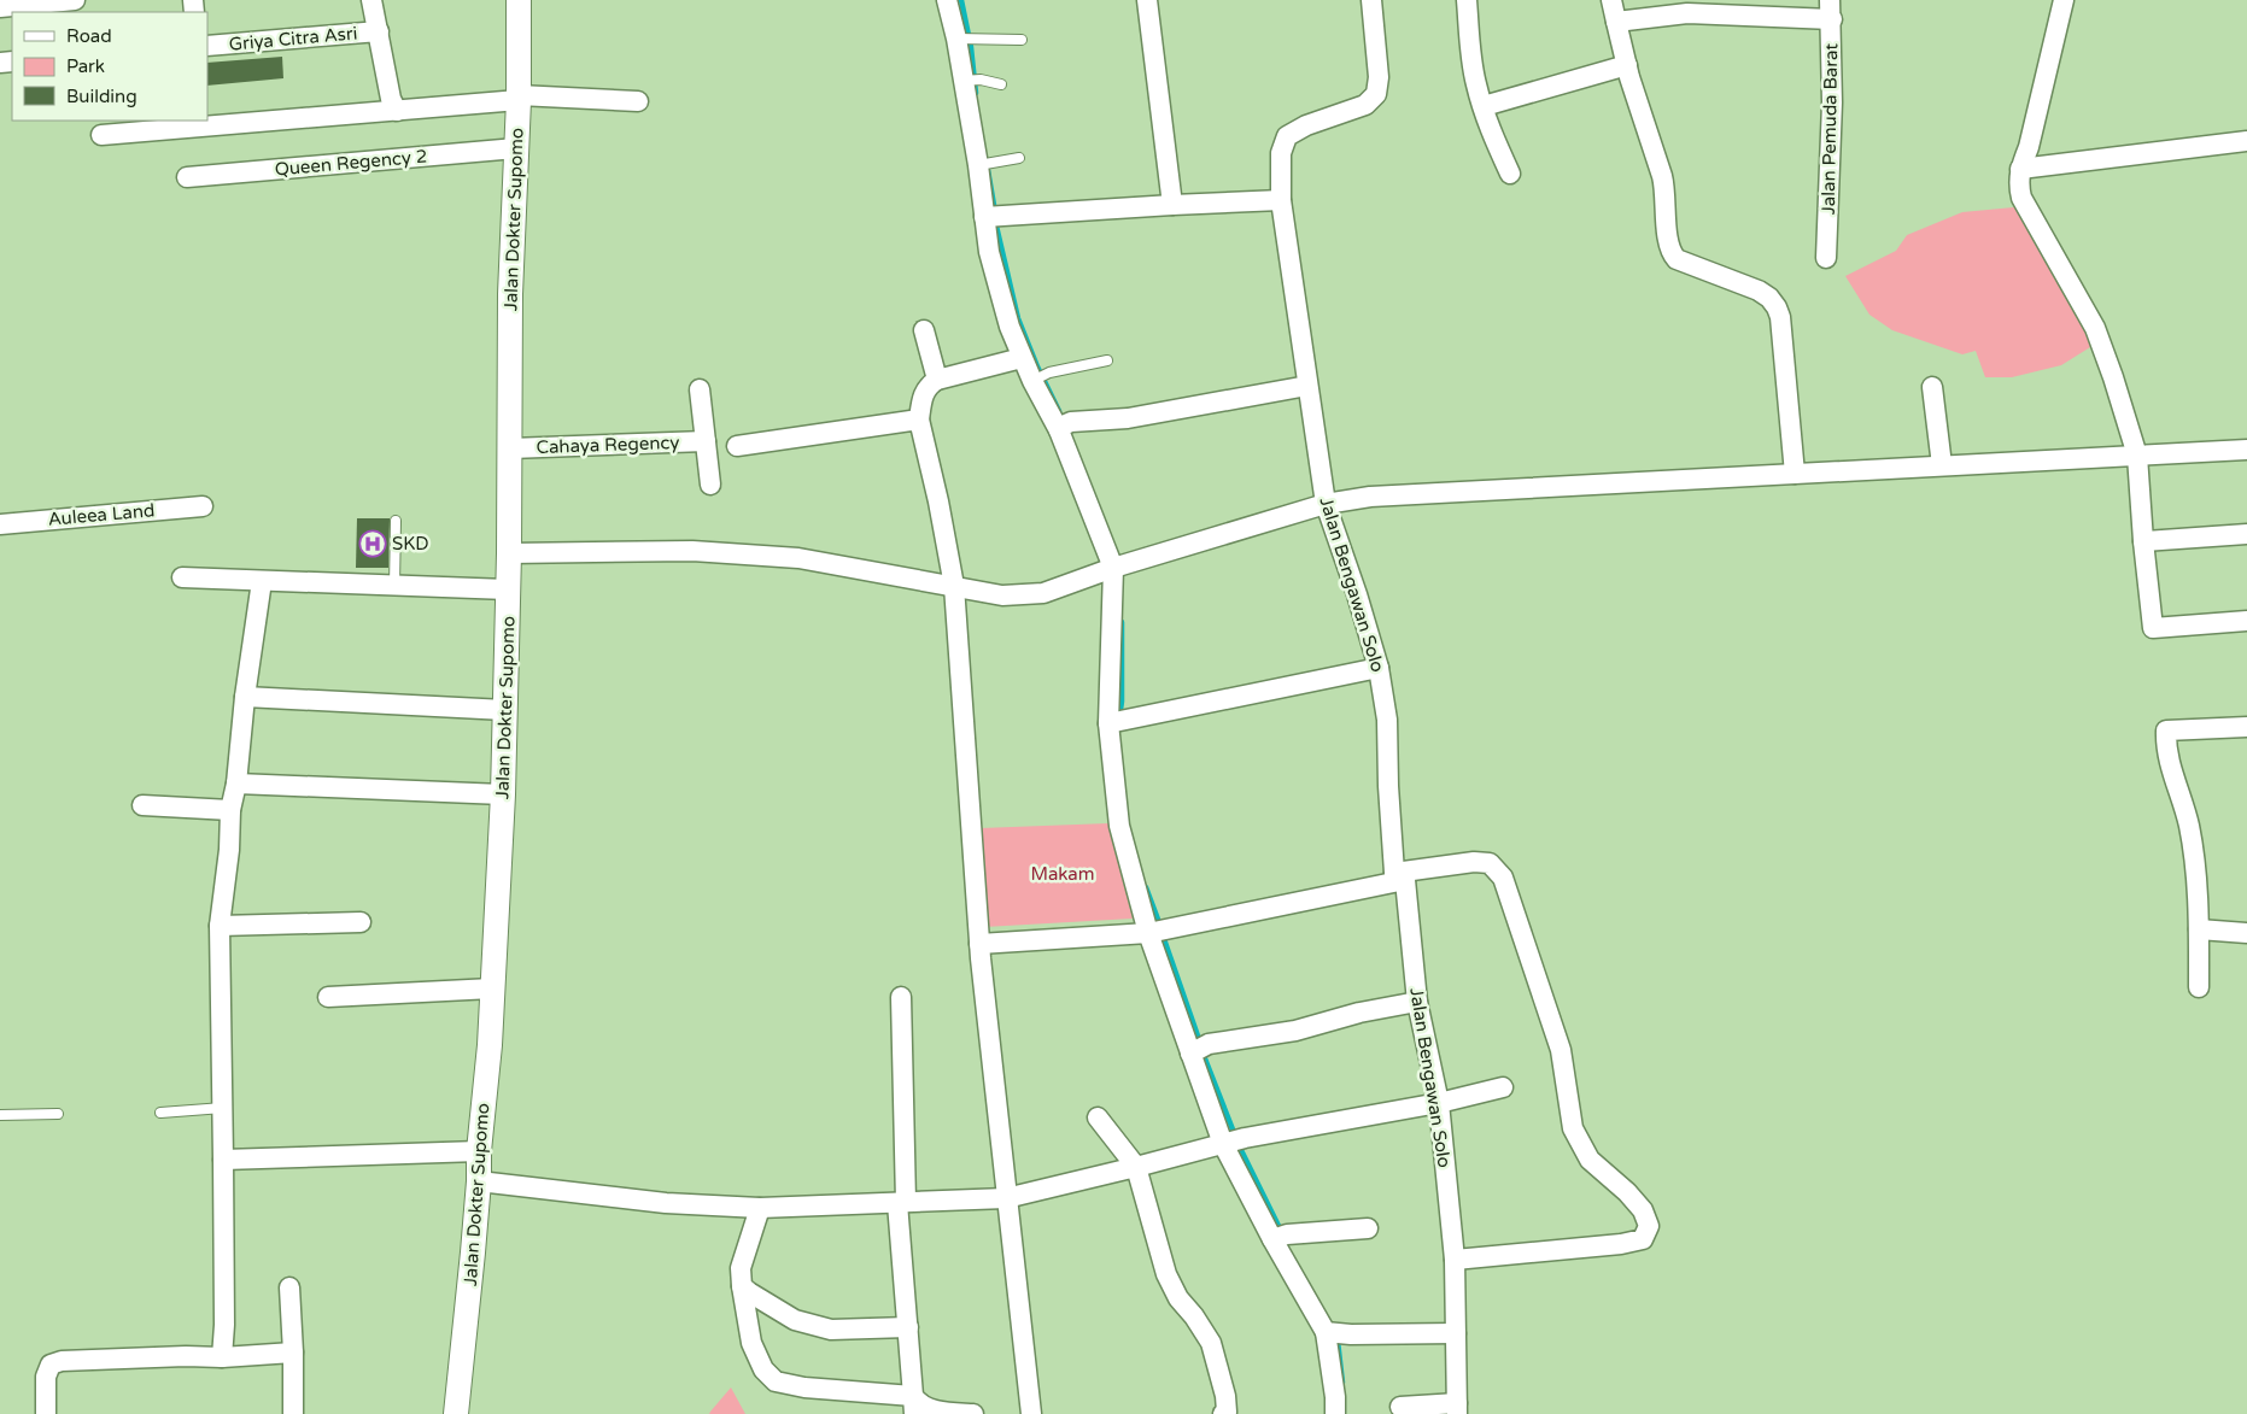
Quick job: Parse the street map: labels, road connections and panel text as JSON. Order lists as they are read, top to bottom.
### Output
{
  "streets": {
    "street": [
      "Griya Citra Asri",
      "Jalan Pemuda Barat",
      "Queen Regency 2",
      "Jalan Dokter Supomo",
      "Cahaya Regency",
      "Auleea Land",
      "Jalan Bengawan Solo"
    ]
  },
  "crossings": [
    ["Queen Regency 2", "Jalan Dokter Supomo"],
    ["Jalan Dokter Supomo", "Cahaya Regency"]
  ],
  "parks": ["Makam"],
  "places": {
    "hospital": ["SKD"]
  },
  "legend": ["Road", "Park", "Building"]
}
